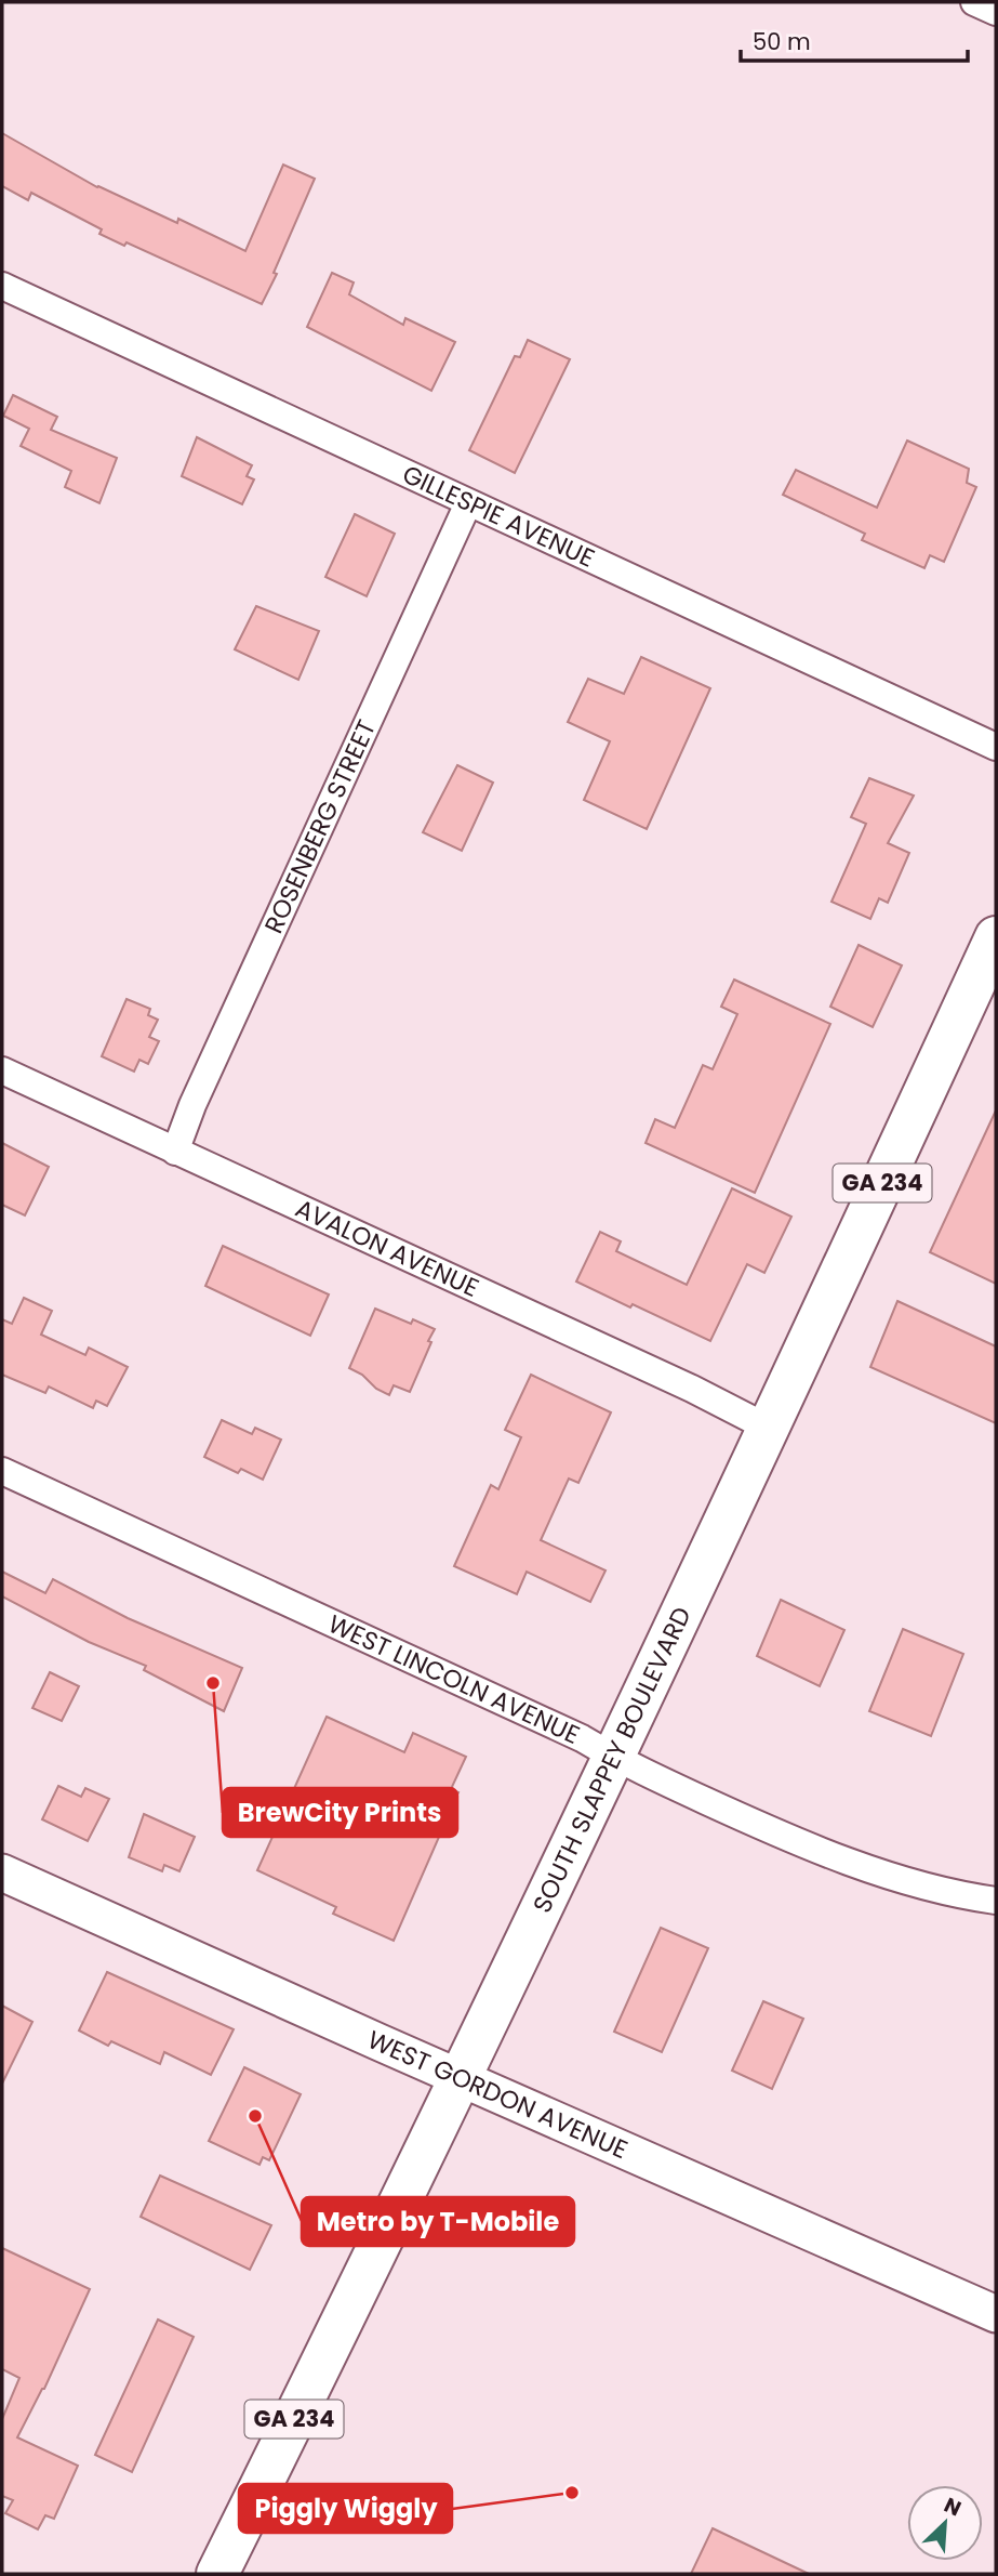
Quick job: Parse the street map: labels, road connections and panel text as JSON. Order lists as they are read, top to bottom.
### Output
{
  "streets": {
    "main road": ["GA 234", "SOUTH SLAPPEY BOULEVARD"],
    "street": [
      "GILLESPIE AVENUE",
      "ROSENBERG STREET",
      "AVALON AVENUE",
      "WEST LINCOLN AVENUE",
      "WEST GORDON AVENUE"
    ]
  },
  "crossings": [
    ["GILLESPIE AVENUE", "ROSENBERG STREET"],
    ["ROSENBERG STREET", "AVALON AVENUE"],
    ["AVALON AVENUE", "SOUTH SLAPPEY BOULEVARD"],
    ["WEST LINCOLN AVENUE", "SOUTH SLAPPEY BOULEVARD"],
    ["SOUTH SLAPPEY BOULEVARD", "WEST GORDON AVENUE"]
  ],
  "places": ["BrewCity Prints", "Metro by T-Mobile", "Piggly Wiggly"],
  "scale_bar": "50 m",
  "north": "top right"
}
